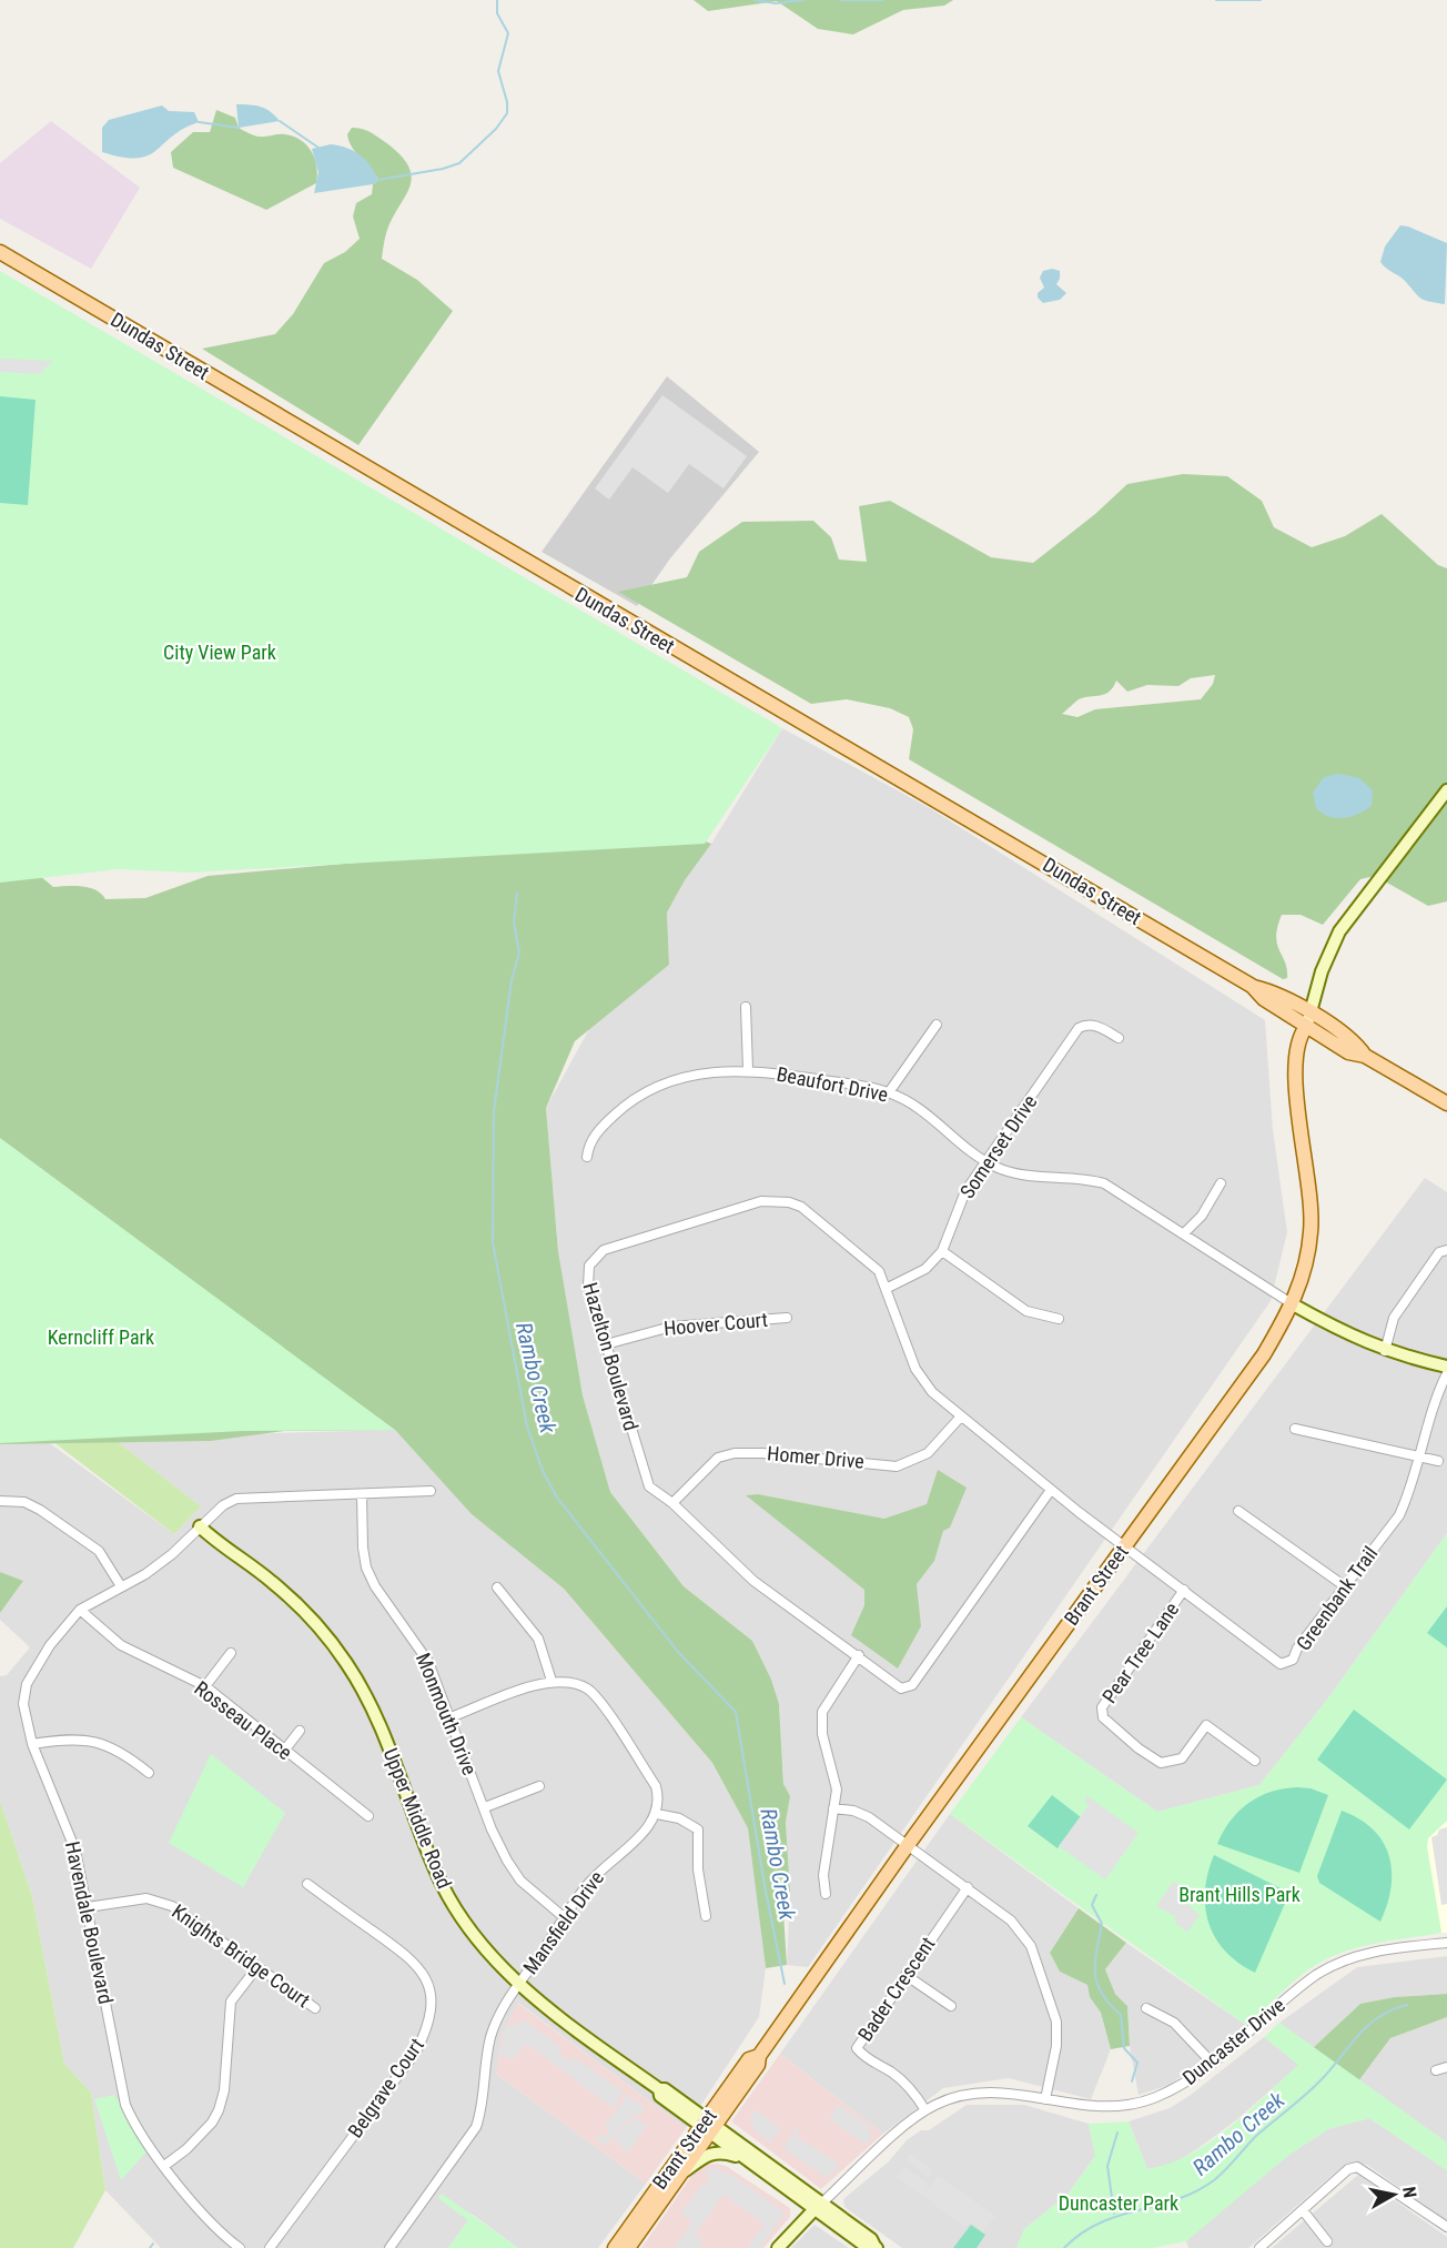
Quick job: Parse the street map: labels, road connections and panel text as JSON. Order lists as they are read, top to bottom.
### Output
{
  "streets": {
    "main road": ["Dundas Street", "Brant Street"],
    "street": [
      "Beaufort Drive",
      "Somerset Drive",
      "Hoover Court",
      "Hazelton Boulevard",
      "Homer Drive",
      "Greenbank Trail",
      "Pear Tree Lane",
      "Monmouth Drive",
      "Rosseau Place",
      "Upper Middle Road",
      "Havendale Boulevard",
      "Mansfield Drive",
      "Knights Bridge Court",
      "Bader Crescent",
      "Duncaster Drive",
      "Belgrave Court"
    ]
  },
  "crossings": [
    ["Dundas Street", "Brant Street"],
    ["Beaufort Drive", "Somerset Drive"],
    ["Beaufort Drive", "Brant Street"],
    ["Hoover Court", "Hazelton Boulevard"],
    ["Hazelton Boulevard", "Homer Drive"],
    ["Hazelton Boulevard", "Brant Street"],
    ["Hazelton Boulevard", "Greenbank Trail"],
    ["Brant Street", "Greenbank Trail"],
    ["Brant Street", "Upper Middle Road"],
    ["Greenbank Trail", "Pear Tree Lane"],
    ["Monmouth Drive", "Havendale Boulevard"],
    ["Monmouth Drive", "Mansfield Drive"],
    ["Rosseau Place", "Havendale Boulevard"],
    ["Upper Middle Road", "Havendale Boulevard"],
    ["Upper Middle Road", "Mansfield Drive"],
    ["Upper Middle Road", "Duncaster Drive"],
    ["Havendale Boulevard", "Knights Bridge Court"],
    ["Bader Crescent", "Duncaster Drive"]
  ],
  "water": ["Rambo Creek"],
  "parks": [
    "City View Park",
    "Kerncliff Park",
    "Brant Hills Park",
    "Duncaster Park"
  ],
  "north": "right"
}
